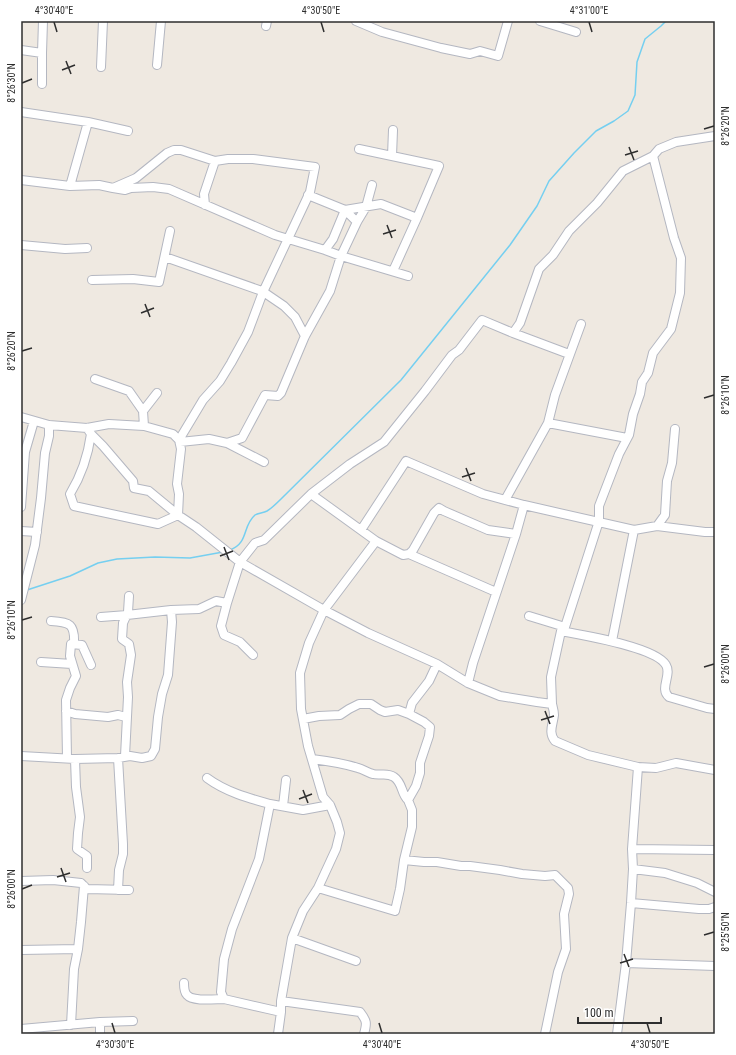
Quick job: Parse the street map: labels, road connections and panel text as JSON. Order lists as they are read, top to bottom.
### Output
{
  "scale_bar": "100 m",
  "coordinates": [
    "4°30'40\"E",
    "4°30'50\"E",
    "4°31'00\"E",
    "8°26'30\"N",
    "8°26'20\"N",
    "8°26'10\"N",
    "8°26'00\"N",
    "8°25'50\"N",
    "4°30'30\"E"
  ]
}
